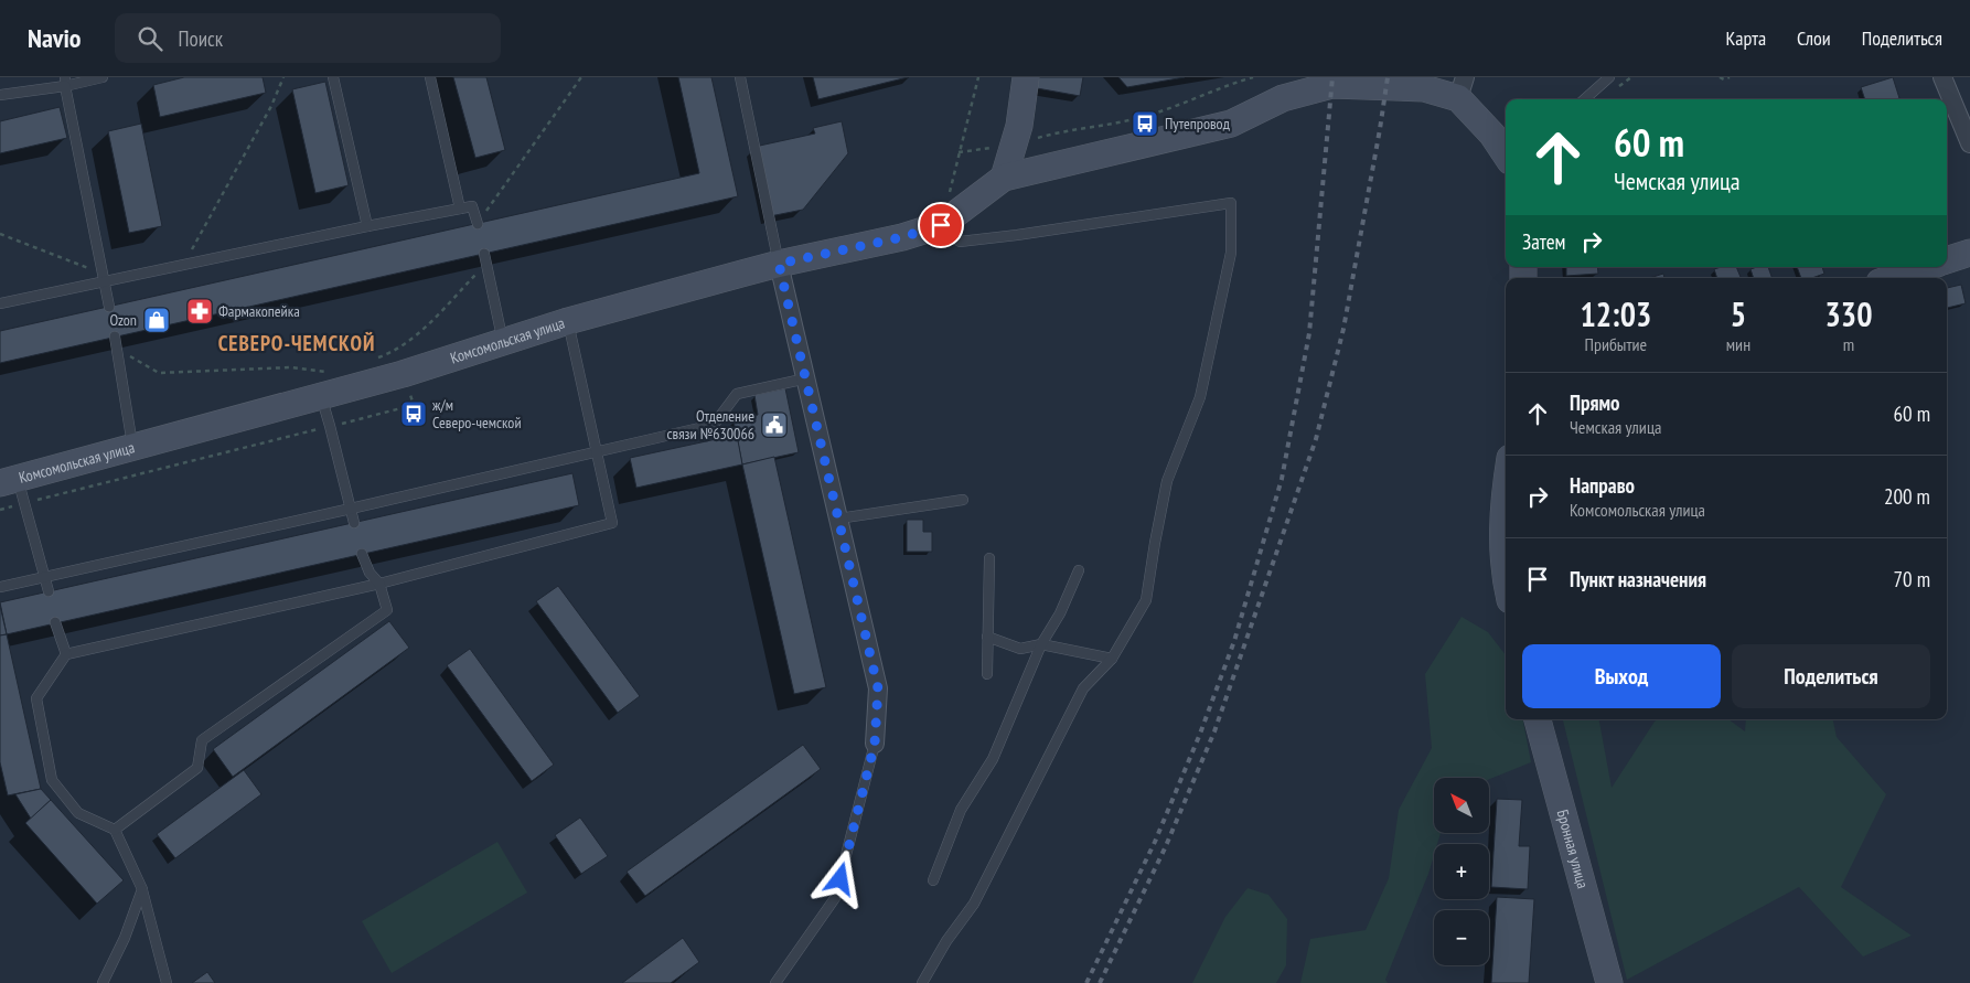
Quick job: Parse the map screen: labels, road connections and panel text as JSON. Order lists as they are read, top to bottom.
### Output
{
  "streets": {
    "main road": ["Комсомольская улица", "Бронная улица"]
  },
  "districts": ["СЕВЕРО-ЧЕМСКОЙ"],
  "places": {
    "bus stop": ["Путепровод", "ж/м Северо-чемской"],
    "pharmacy": ["Фармакопейка"],
    "shop": ["Ozon"],
    "public building": ["Отделение связи №630066"]
  },
  "north": "top left",
  "page": {
    "header": "Navio",
    "search": "Поиск",
    "nav": ["Карта", "Слои", "Поделиться"],
    "turn": ["60 m", "Чемская улица"],
    "then": "Затем",
    "eta": [
      "12:03",
      "Прибытие",
      "5",
      "мин",
      "330",
      "m"
    ],
    "list": [
      {
        "name": "Прямо",
        "note": "Чемская улица",
        "value": "60 m"
      },
      {
        "name": "Направо",
        "note": "Комсомольская улица",
        "value": "200 m"
      },
      {
        "name": "Пункт назначения",
        "value": "70 m"
      }
    ],
    "buttons": ["Выход", "Поделиться"],
    "map_buttons": ["+", "−"]
  }
}
